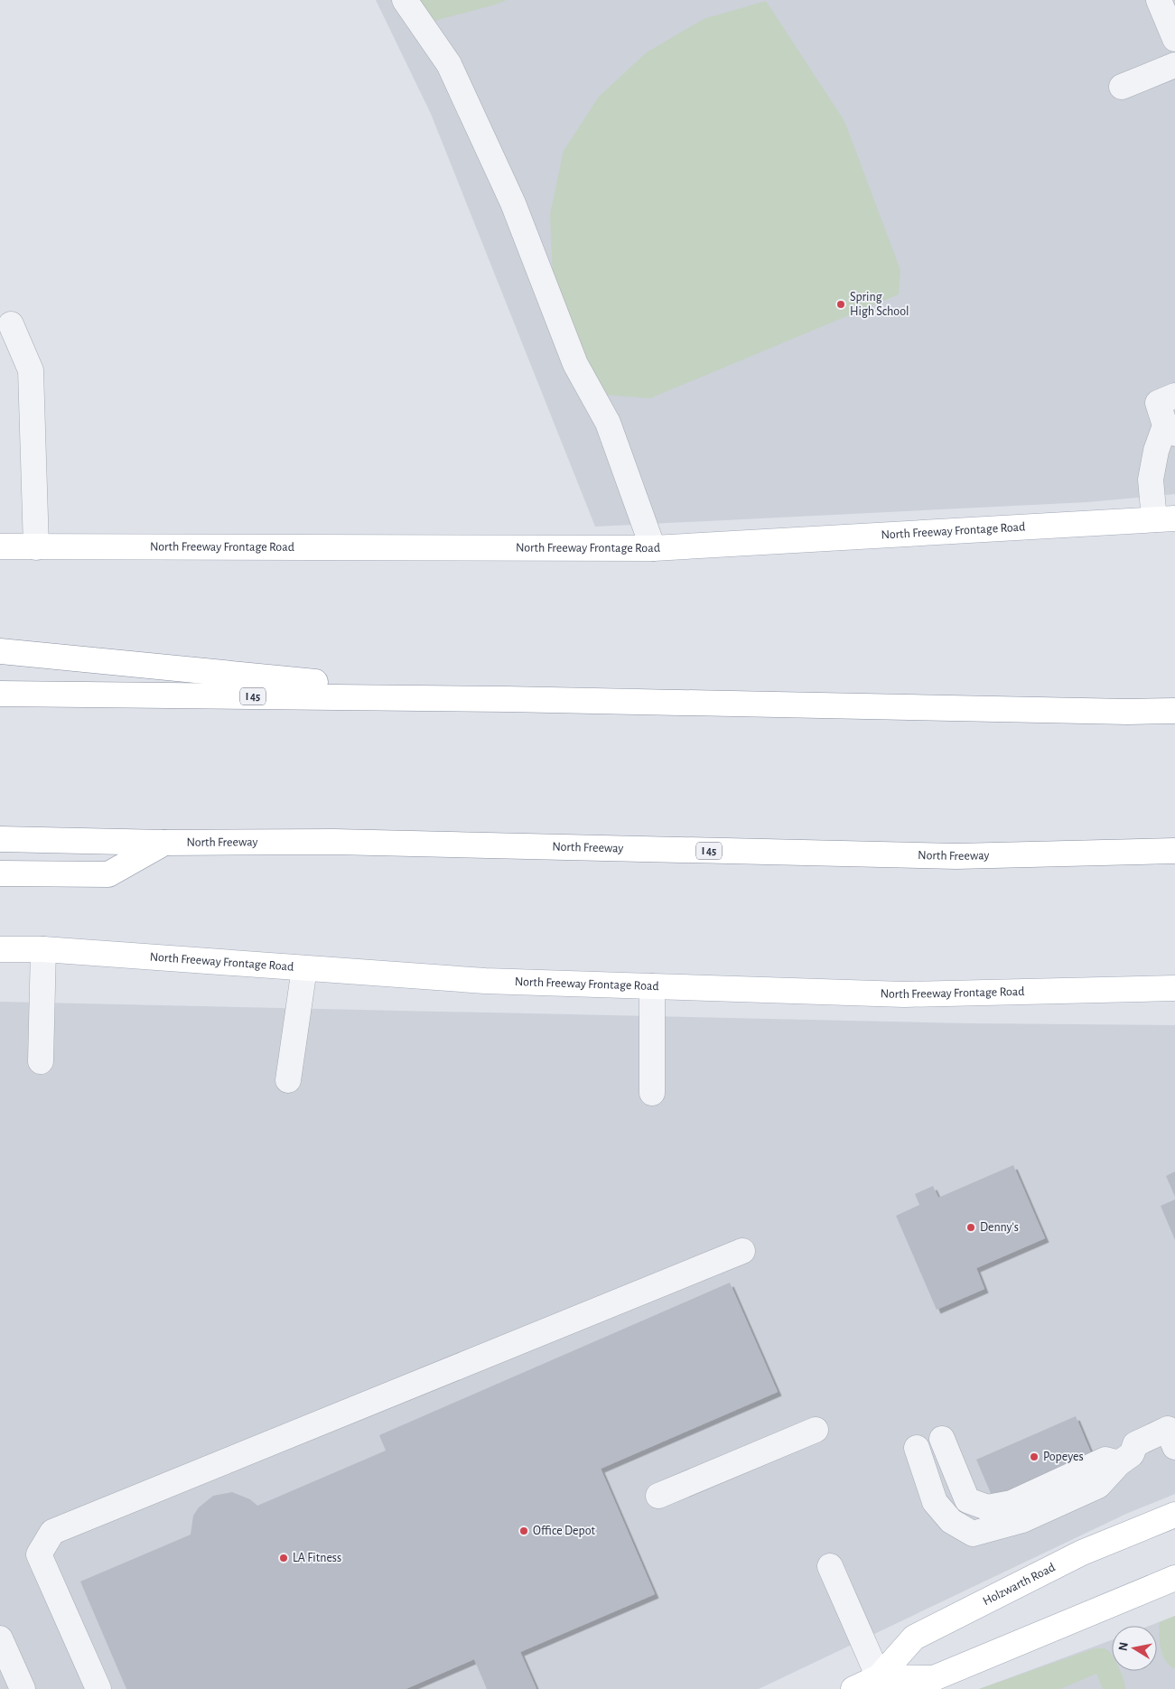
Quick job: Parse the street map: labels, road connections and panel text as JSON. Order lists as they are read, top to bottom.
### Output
{
  "streets": {
    "main road": [
      "North Freeway Frontage Road",
      "I 45",
      "North Freeway",
      "Holzwarth Road"
    ]
  },
  "places": [
    "Spring High School",
    "Denny's",
    "Popeyes",
    "Office Depot",
    "LA Fitness"
  ],
  "north": "left"
}
